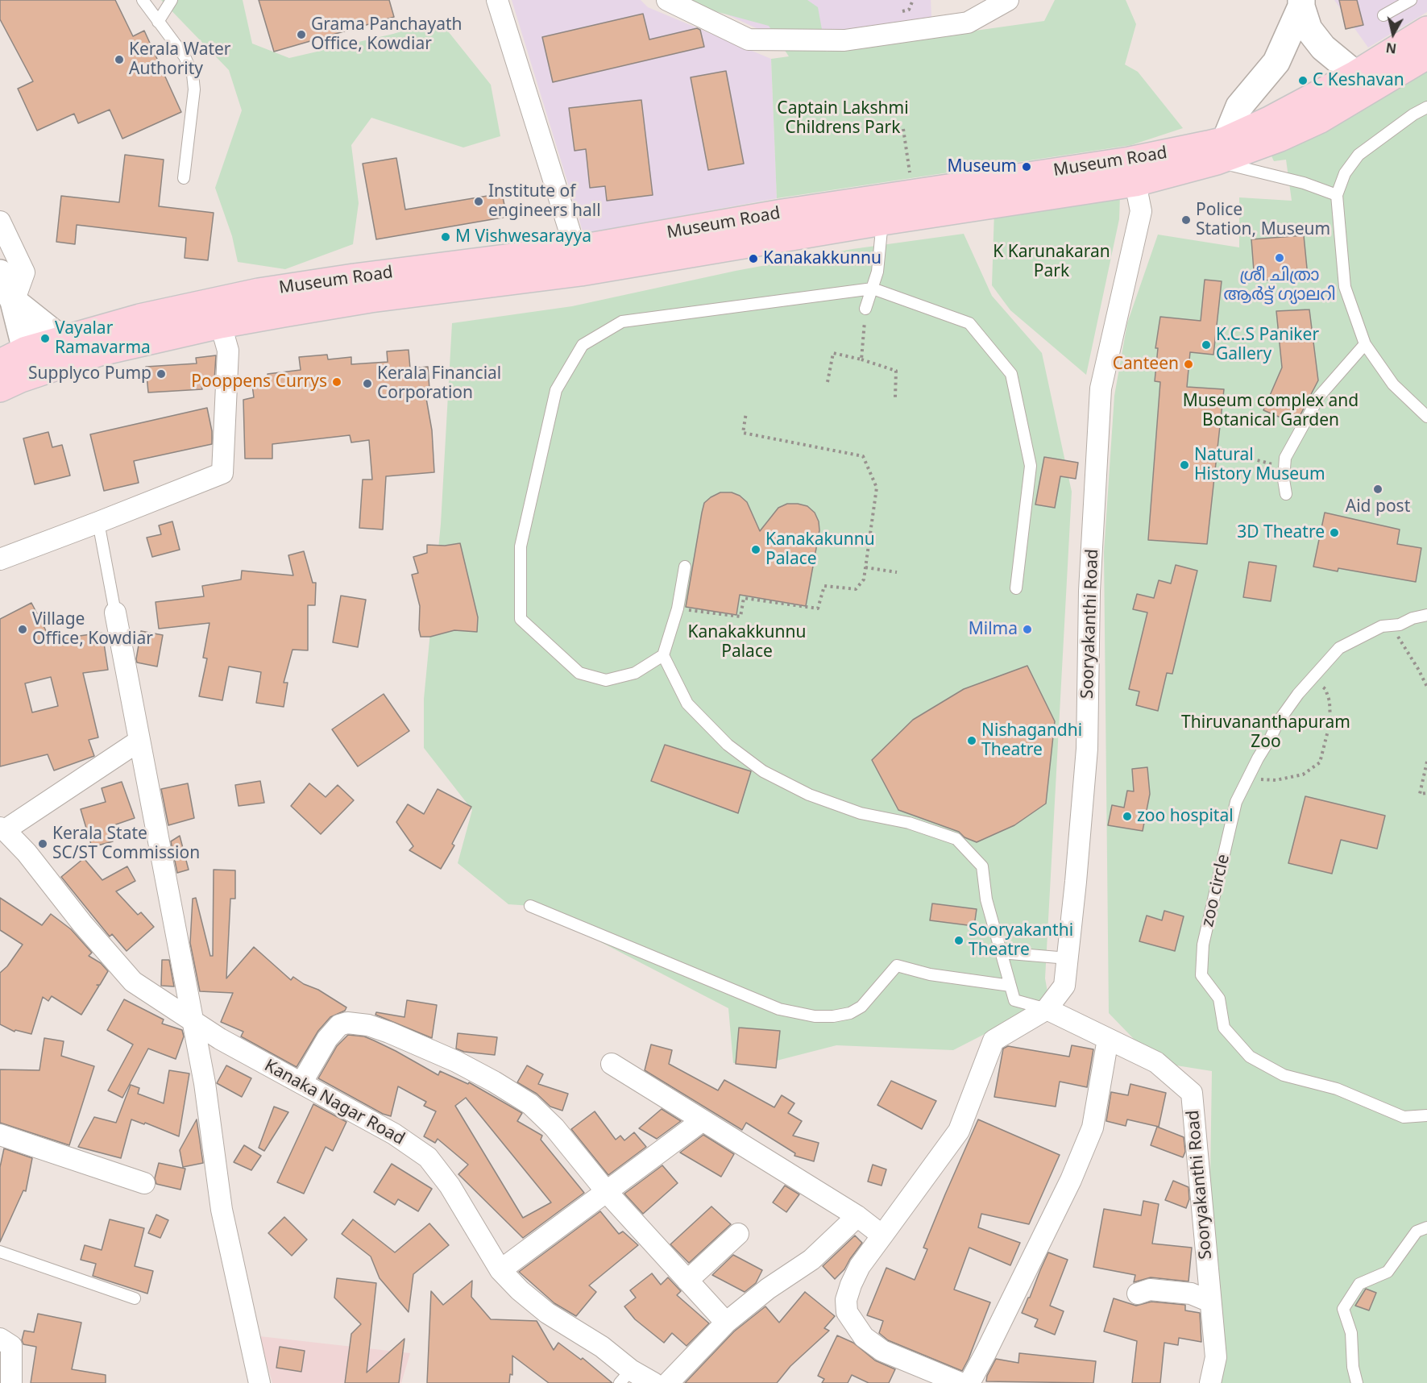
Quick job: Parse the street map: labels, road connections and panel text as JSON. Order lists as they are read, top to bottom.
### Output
{
  "streets": {
    "main road": ["Museum Road"],
    "street": ["Sooryakanthi Road", "Kanaka Nagar Road"],
    "lane": ["zoo circle"]
  },
  "crossings": [
    ["Museum Road", "Sooryakanthi Road"]
  ],
  "parks": [
    "Captain Lakshmi Childrens Park",
    "K Karunakaran Park",
    "Museum complex and Botanical Garden",
    "Kanakakkunnu Palace",
    "Thiruvananthapuram Zoo"
  ],
  "places": [
    "Grama Panchayath Office, Kowdiar",
    "Kerala Water Authority",
    "C Keshavan",
    "Museum",
    "Institute of engineers hall",
    "Police Station, Museum",
    "M Vishwesarayya",
    "ശ്രീ ചിത്രാ ആർട്ട് ഗ്യാലറി",
    "Kanakakkunnu",
    "Vayalar Ramavarma",
    "K.C.S Paniker Gallery",
    "Canteen",
    "Supplyco Pump",
    "Pooppens Currys",
    "Kerala Financial Corporation",
    "Natural History Museum",
    "Aid post",
    "3D Theatre",
    "Kanakakunnu Palace",
    "Village Office, Kowdiar",
    "Milma",
    "Nishagandhi Theatre",
    "zoo hospital",
    "Kerala State SC/ST Commission",
    "Sooryakanthi Theatre"
  ],
  "north": "bottom"
}
